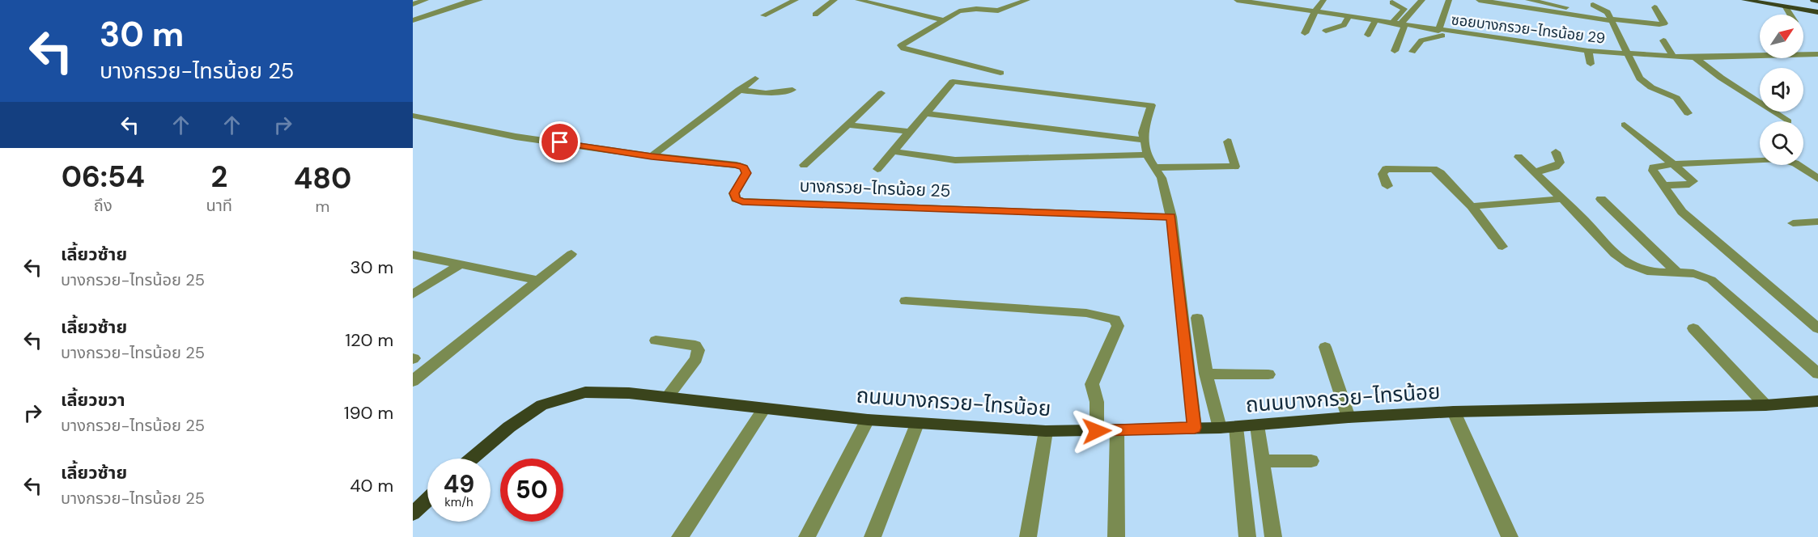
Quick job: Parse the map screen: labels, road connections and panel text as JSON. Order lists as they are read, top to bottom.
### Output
{
  "streets": {
    "main road": ["ถนนบางกรวย-ไทรน้อย"],
    "street": ["ซอยบางกรวย-ไทรน้อย 29", "บางกรวย-ไทรน้อย 25"]
  },
  "north": "top right",
  "page": {
    "turn": ["30 m", "บางกรวย-ไทรน้อย 25"],
    "eta": [
      "06:54",
      "ถึง",
      "2",
      "นาที",
      "480",
      "m"
    ],
    "list": [
      {
        "name": "เลี้ยวซ้าย",
        "note": "บางกรวย-ไทรน้อย 25",
        "value": "30 m"
      },
      {
        "name": "เลี้ยวซ้าย",
        "note": "บางกรวย-ไทรน้อย 25",
        "value": "120 m"
      },
      {
        "name": "เลี้ยวขวา",
        "note": "บางกรวย-ไทรน้อย 25",
        "value": "190 m"
      },
      {
        "name": "เลี้ยวซ้าย",
        "note": "บางกรวย-ไทรน้อย 25",
        "value": "40 m"
      }
    ],
    "speed": "49 km/h",
    "limit": "50"
  }
}
